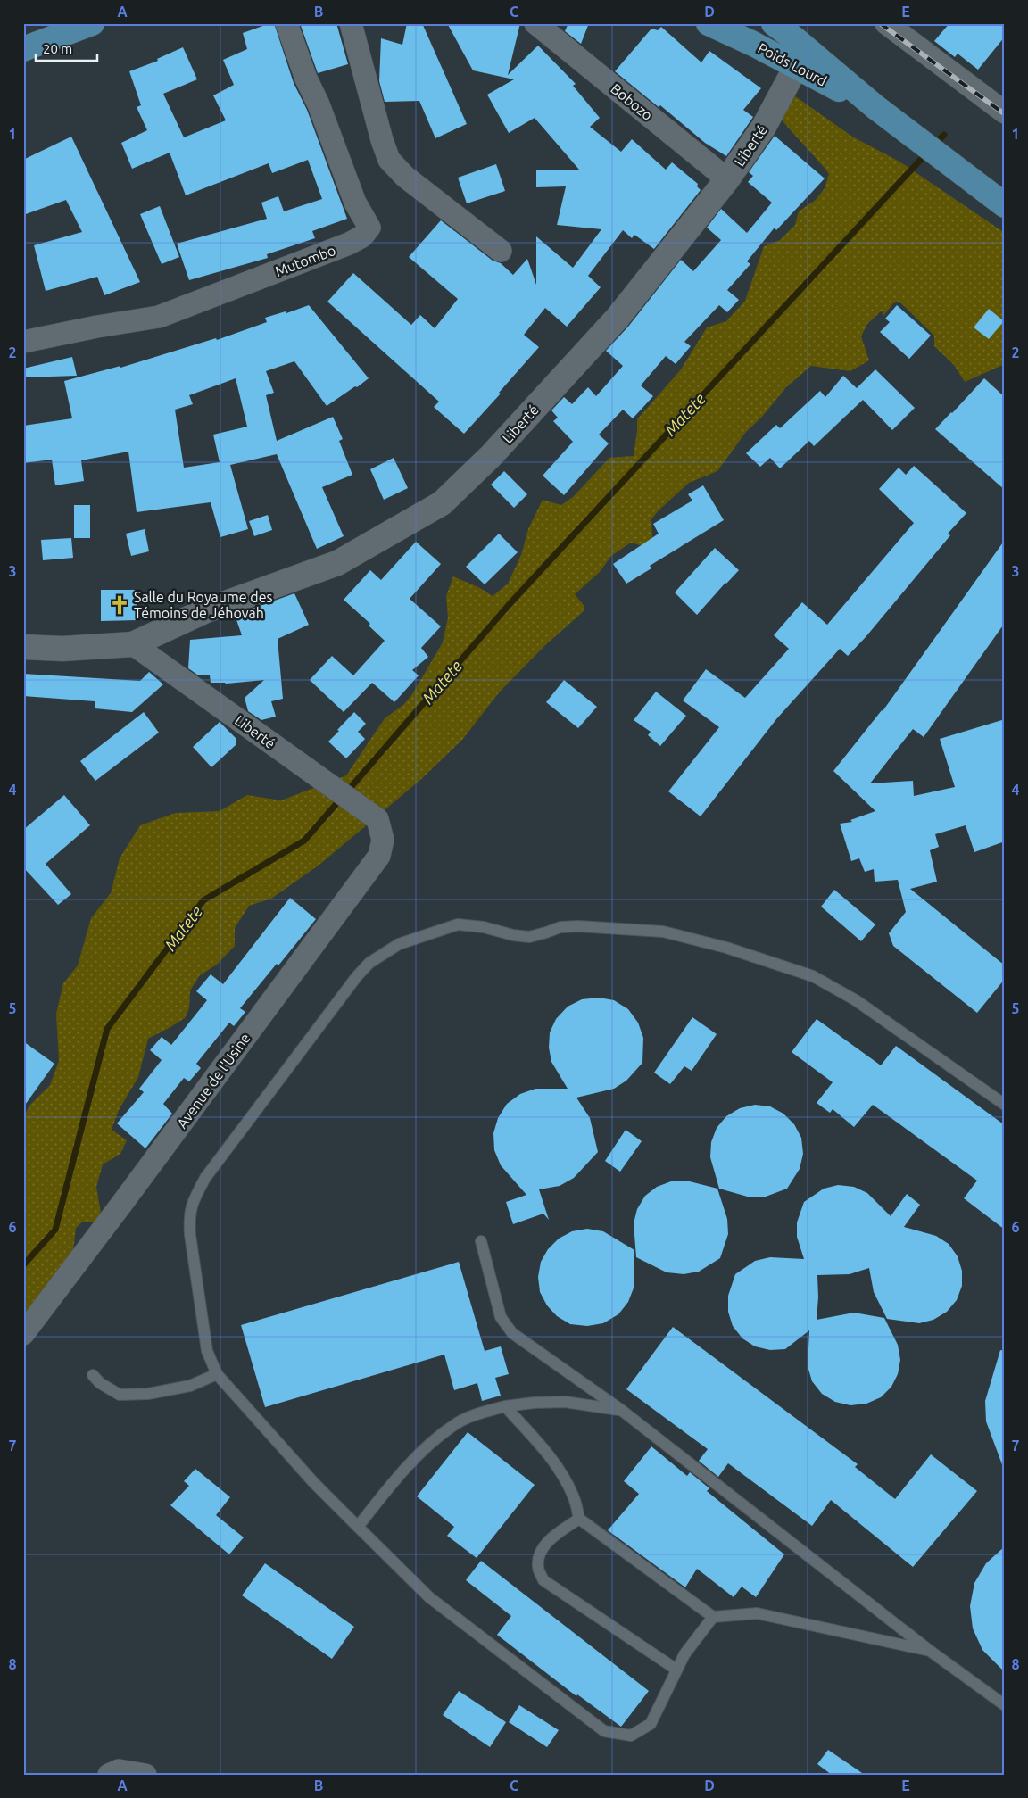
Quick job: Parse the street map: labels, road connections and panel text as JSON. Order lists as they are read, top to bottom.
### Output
{
  "streets": {
    "main road": ["Poids Lourd"],
    "street": [
      "Bobozo",
      "Liberté",
      "Mutombo",
      "Avenue de l'Usine"
    ]
  },
  "crossings": [
    ["Poids Lourd", "Liberté"],
    ["Bobozo", "Liberté"],
    ["Liberté", "Avenue de l'Usine"]
  ],
  "water": ["Matete"],
  "places": {
    "church": ["Salle du Royaume des Témoins de Jéhovah"]
  },
  "scale_bar": "20 m",
  "grid": {
    "columns": [
      "A",
      "B",
      "C",
      "D",
      "E"
    ],
    "rows": [
      "1",
      "2",
      "3",
      "4",
      "5",
      "6",
      "7",
      "8"
    ]
  }
}
